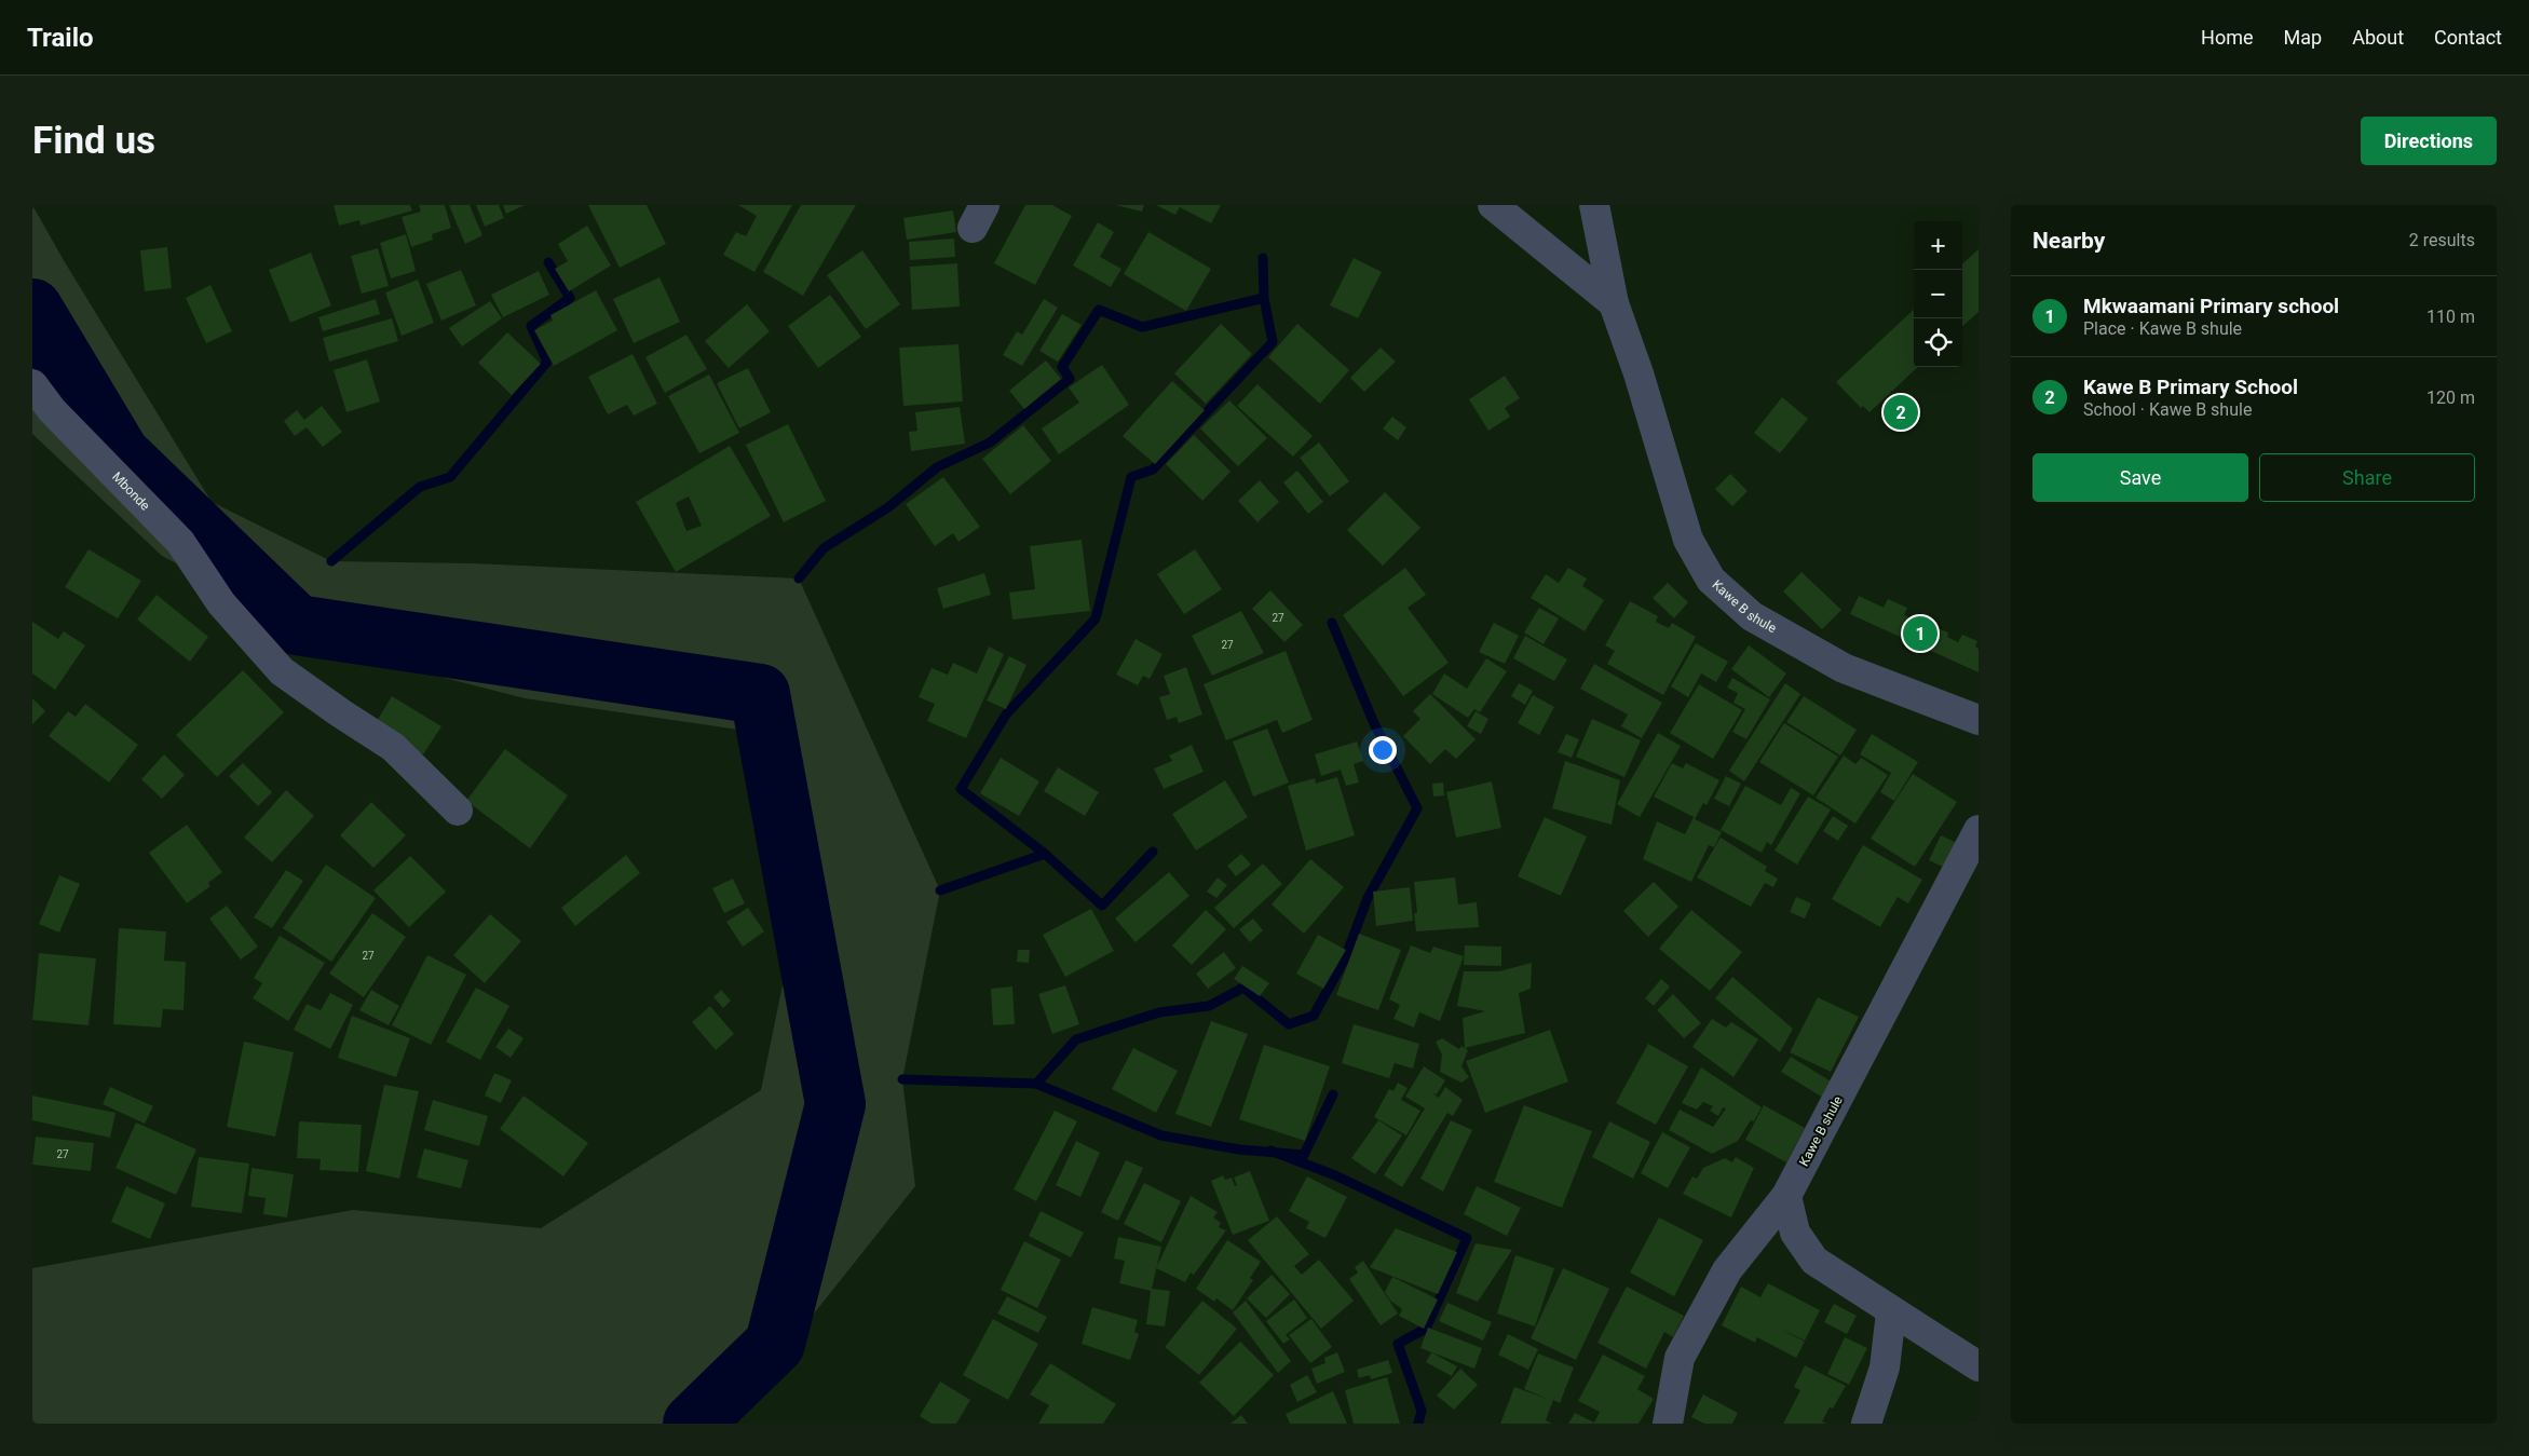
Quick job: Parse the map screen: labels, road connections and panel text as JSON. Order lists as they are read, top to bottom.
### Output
{
  "streets": {
    "street": ["Mbonde", "Kawe B shule"]
  },
  "house_numbers": [
    "27",
    "27",
    "27",
    "27"
  ],
  "page": {
    "header": "Trailo",
    "nav": [
      "Home",
      "Map",
      "About",
      "Contact"
    ],
    "buttons": [
      "Directions",
      ["Save", "Share"]
    ],
    "title": "Find us",
    "heading": ["Nearby", "2 results"],
    "map_buttons": ["+", "−"],
    "list": [
      {
        "mark": "1",
        "name": "Mkwaamani Primary school",
        "note": "Place · Kawe B shule",
        "value": "110 m"
      },
      {
        "mark": "2",
        "name": "Kawe B Primary School",
        "note": "School · Kawe B shule",
        "value": "120 m"
      }
    ],
    "pins": ["2", "1"]
  }
}
